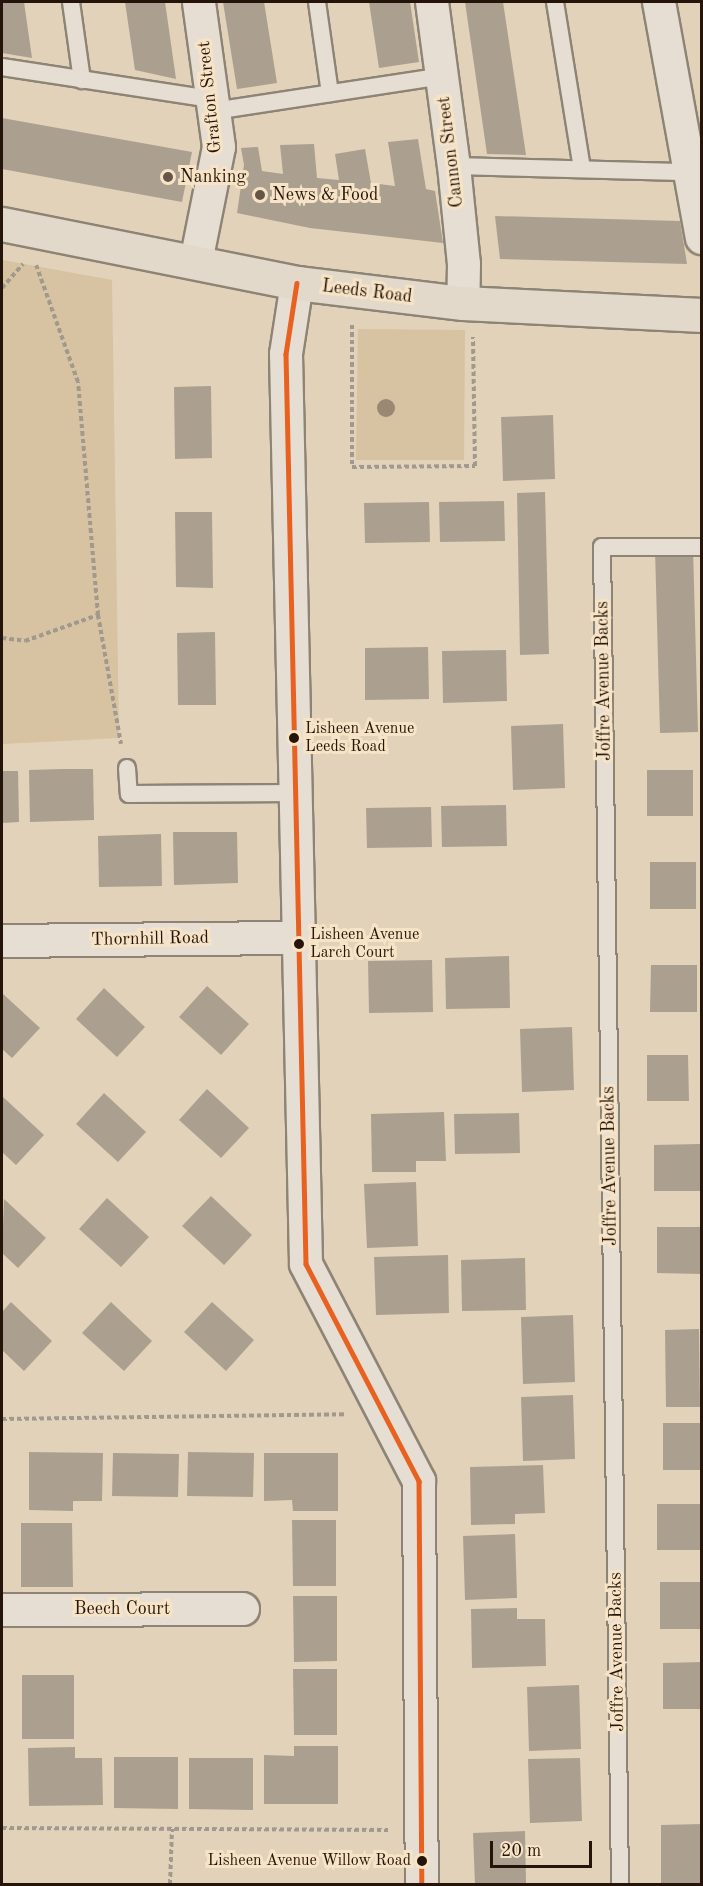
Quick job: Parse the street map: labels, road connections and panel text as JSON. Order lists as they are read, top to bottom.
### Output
{
  "streets": {
    "main road": ["Leeds Road"],
    "street": [
      "Grafton Street",
      "Cannon Street",
      "Thornhill Road",
      "Beech Court"
    ],
    "lane": ["Joffre Avenue Backs"]
  },
  "crossings": [
    ["Grafton Street", "Leeds Road"],
    ["Cannon Street", "Leeds Road"]
  ],
  "places": [
    "Nanking",
    "News & Food",
    "Lisheen Avenue Leeds Road",
    "Lisheen Avenue Larch Court",
    "Lisheen Avenue Willow Road"
  ],
  "scale_bar": "20 m"
}
